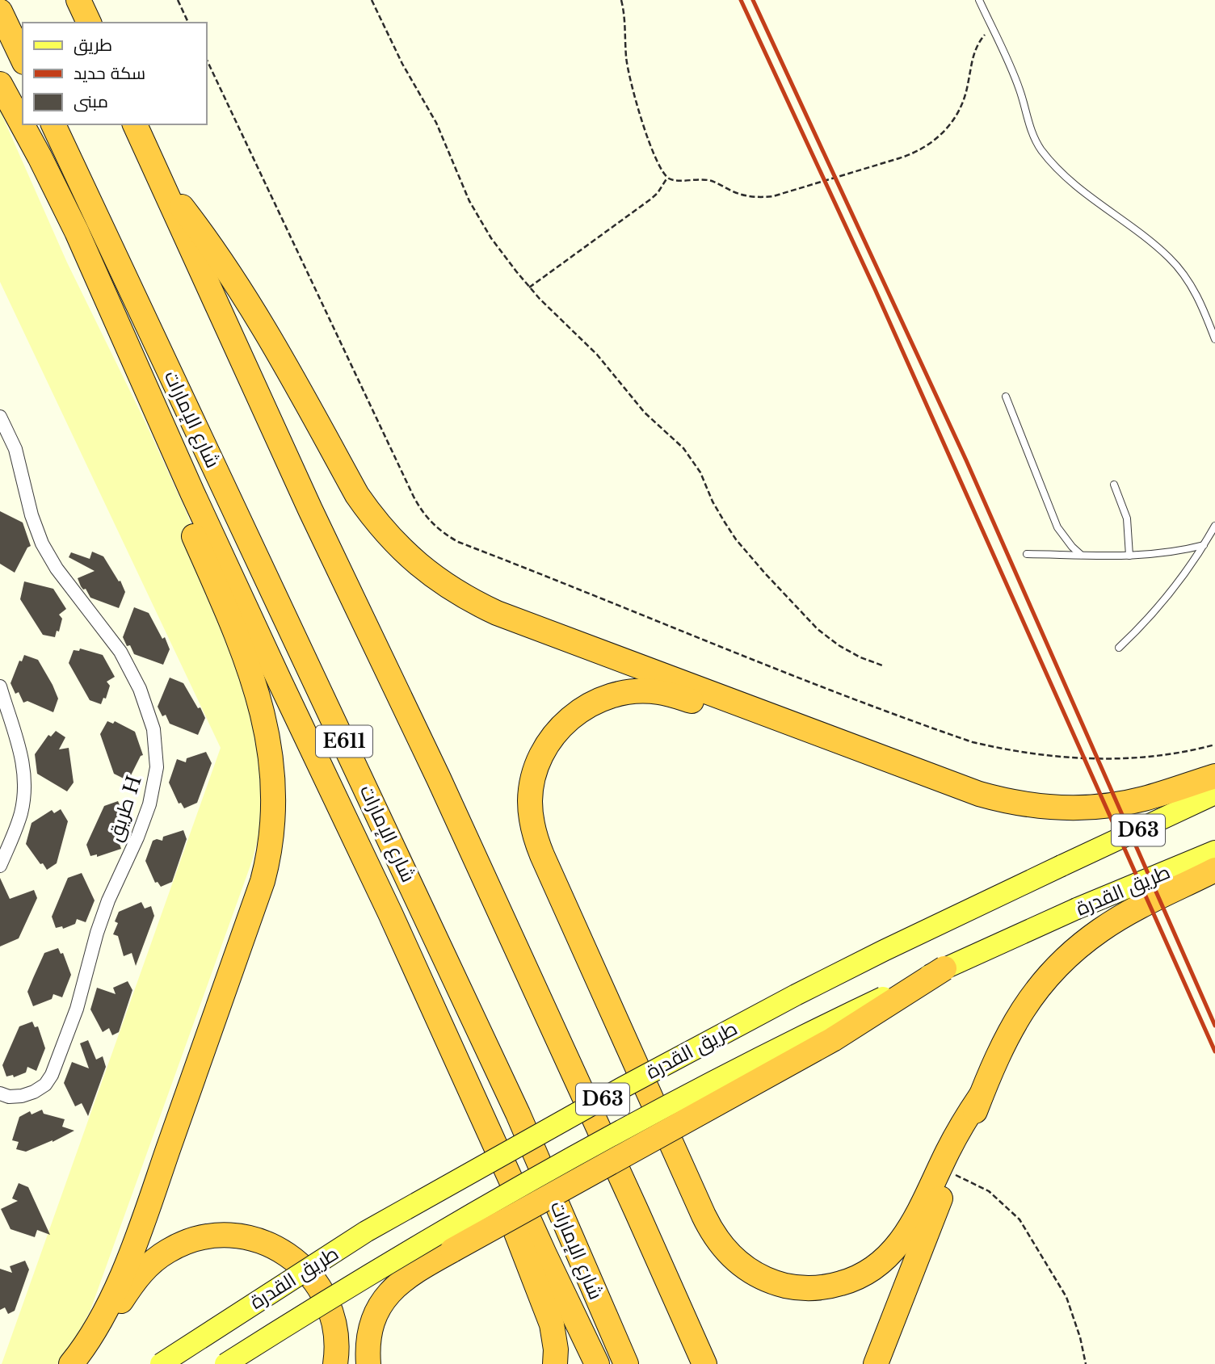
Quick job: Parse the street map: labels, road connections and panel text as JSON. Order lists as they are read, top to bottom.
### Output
{
  "streets": {
    "highway": ["شارع الإمارات", "E611"],
    "main road": ["D63", "طريق القدرة"],
    "street": ["طريق H"]
  },
  "legend": ["طريق", "سكة حديد", "مبنى"]
}
